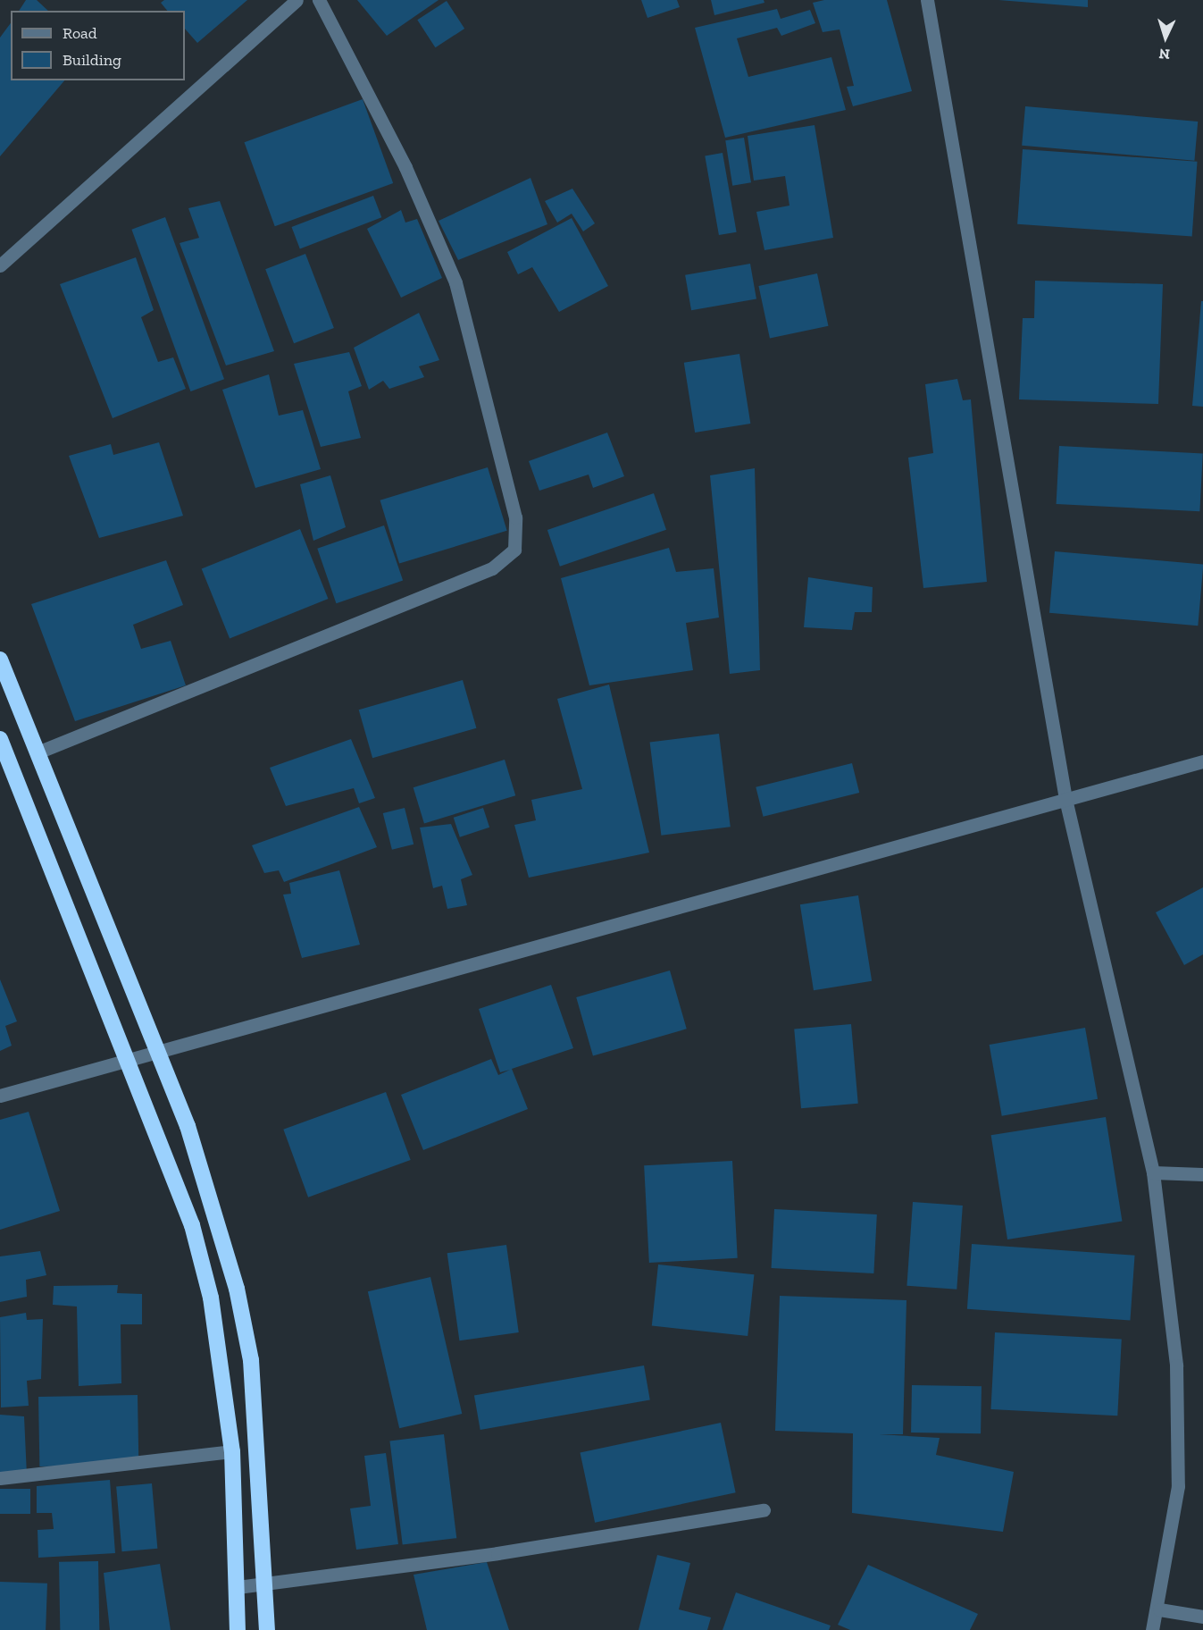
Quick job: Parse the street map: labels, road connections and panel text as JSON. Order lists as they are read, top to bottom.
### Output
{
  "legend": ["Road", "Building"],
  "north": "bottom"
}
